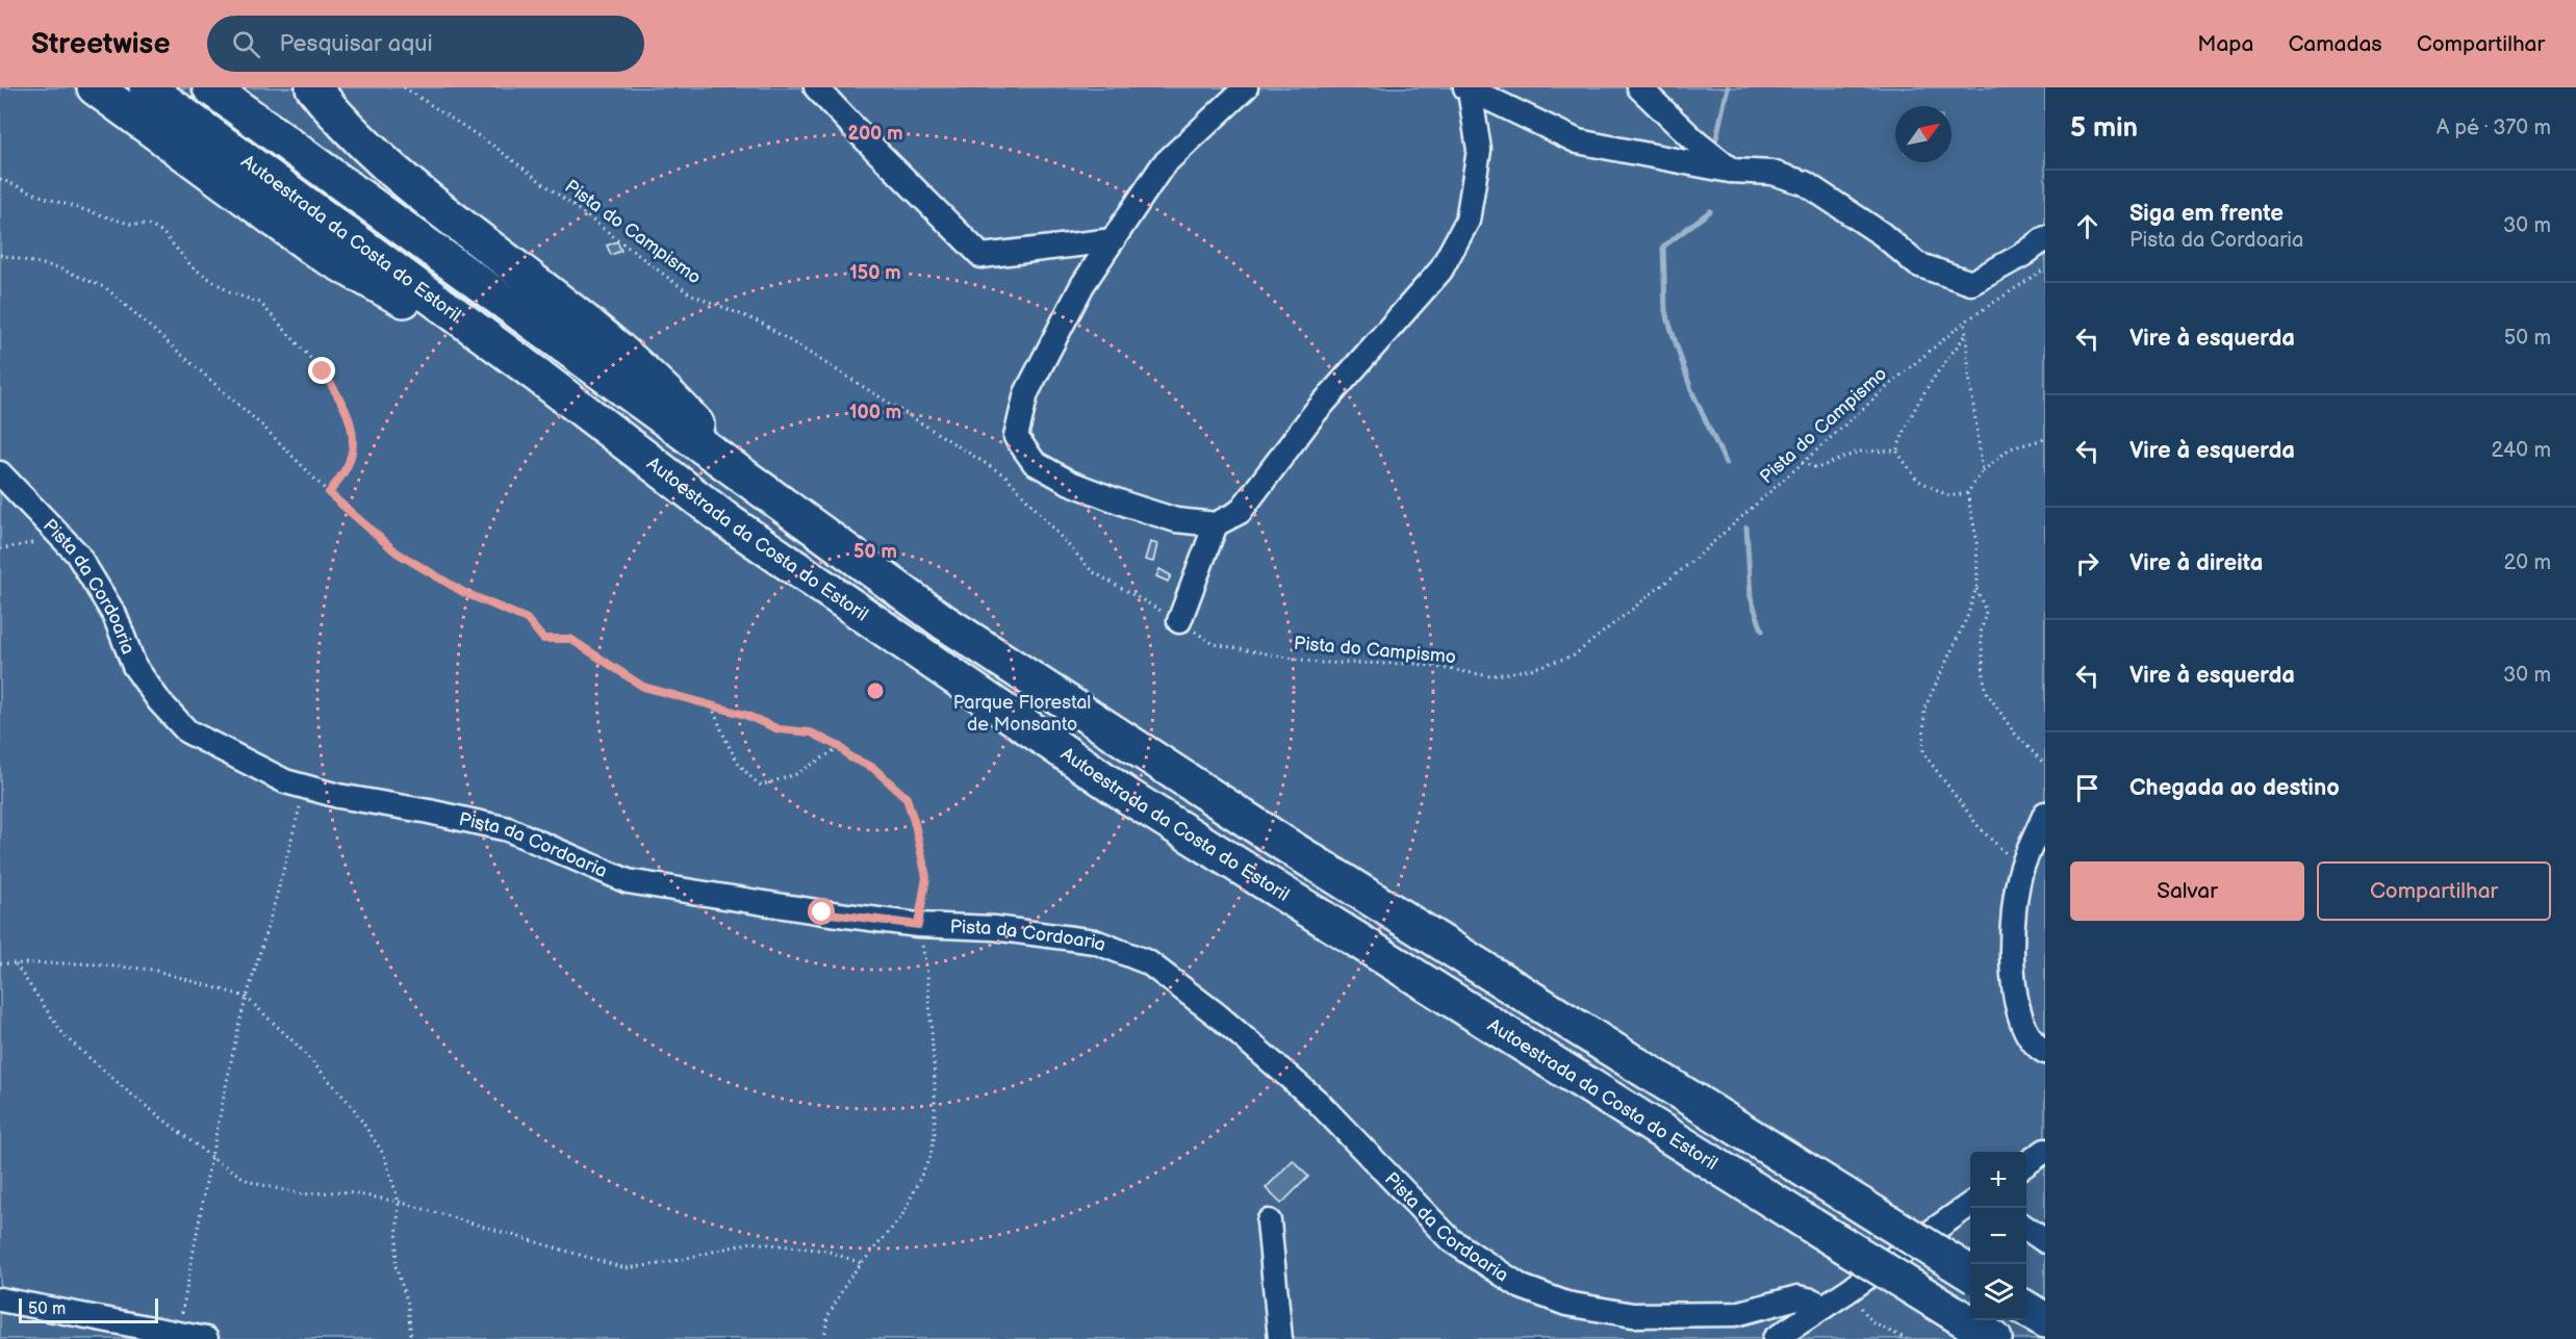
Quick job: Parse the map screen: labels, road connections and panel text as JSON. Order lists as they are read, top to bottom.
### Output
{
  "streets": {
    "highway": ["Autoestrada da Costa do Estoril"],
    "street": ["Pista da Cordoaria"],
    "path": ["Pista do Campismo"]
  },
  "parks": ["Parque Florestal de Monsanto"],
  "scale_bar": "50 m",
  "north": "top right",
  "page": {
    "header": "Streetwise",
    "search": "Pesquisar aqui",
    "nav": ["Mapa", "Camadas", "Compartilhar"],
    "heading": ["5 min", "A pé · 370 m"],
    "list": [
      ["Siga em frente", "Pista da Cordoaria", "30 m"],
      ["Vire à esquerda", "50 m"],
      ["Vire à esquerda", "240 m"],
      ["Vire à direita", "20 m"],
      ["Vire à esquerda", "30 m"],
      "Chegada ao destino"
    ],
    "buttons": ["Salvar", "Compartilhar"],
    "map_buttons": ["+", "−"],
    "scale": "50 m"
  },
  "rings": [
    "200 m",
    "150 m",
    "100 m",
    "50 m"
  ]
}
